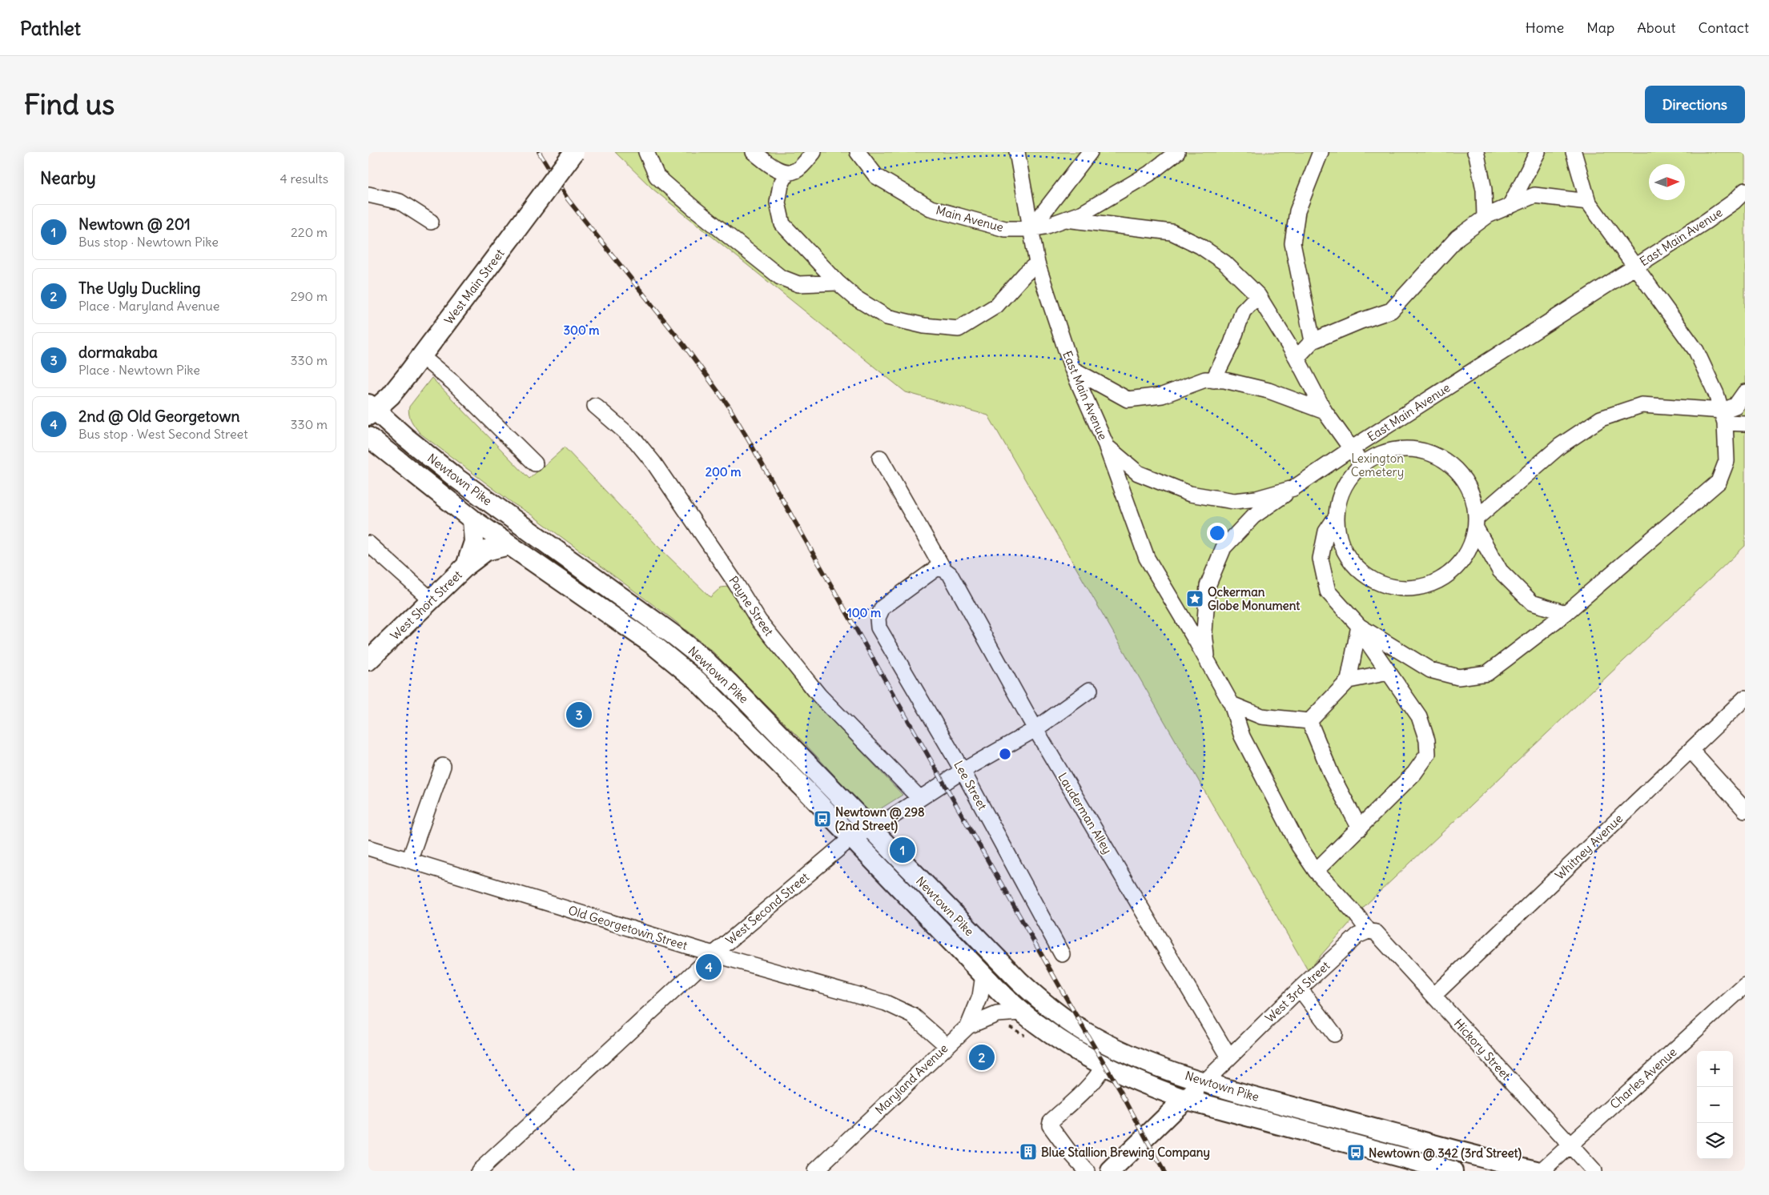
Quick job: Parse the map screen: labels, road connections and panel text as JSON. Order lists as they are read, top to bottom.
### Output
{
  "streets": {
    "main road": ["West Main Street", "Newtown Pike", "West Short Street"],
    "street": [
      "Main Avenue",
      "East Main Avenue",
      "Payne Street",
      "Lee Street",
      "Lauderman Alley",
      "Whitney Avenue",
      "West Second Street",
      "Old Georgetown Street",
      "West 3rd Street",
      "Hickory Street",
      "Charles Avenue",
      "Maryland Avenue"
    ]
  },
  "crossings": [
    ["Main Avenue", "East Main Avenue"],
    ["West Main Street", "Newtown Pike"],
    ["Newtown Pike", "West Short Street"],
    ["Newtown Pike", "West Second Street"],
    ["Newtown Pike", "Maryland Avenue"],
    ["Payne Street", "West Second Street"],
    ["Lee Street", "Lauderman Alley"],
    ["Lee Street", "West Second Street"],
    ["Lauderman Alley", "West Second Street"],
    ["Lauderman Alley", "West 3rd Street"],
    ["Whitney Avenue", "Hickory Street"],
    ["West Second Street", "Old Georgetown Street"],
    ["Old Georgetown Street", "Maryland Avenue"],
    ["West 3rd Street", "Hickory Street"],
    ["Hickory Street", "Charles Avenue"]
  ],
  "parks": ["Lexington Cemetery"],
  "places": {
    "place": ["Ockerman Globe Monument"],
    "bus stop": ["Newtown @ 298 (2nd Street)", "Newtown @ 342 (3rd Street)"],
    "building": ["Blue Stallion Brewing Company"]
  },
  "north": "right",
  "page": {
    "header": "Pathlet",
    "nav": [
      "Home",
      "Map",
      "About",
      "Contact"
    ],
    "buttons": "Directions",
    "title": "Find us",
    "heading": ["Nearby", "4 results"],
    "list": [
      {
        "mark": "1",
        "name": "Newtown @ 201",
        "note": "Bus stop · Newtown Pike",
        "value": "220 m"
      },
      {
        "mark": "2",
        "name": "The Ugly Duckling",
        "note": "Place · Maryland Avenue",
        "value": "290 m"
      },
      {
        "mark": "3",
        "name": "dormakaba",
        "note": "Place · Newtown Pike",
        "value": "330 m"
      },
      {
        "mark": "4",
        "name": "2nd @ Old Georgetown",
        "note": "Bus stop · West Second Street",
        "value": "330 m"
      }
    ],
    "pins": [
      "3",
      "1",
      "4",
      "2"
    ],
    "map_buttons": ["+", "−"]
  },
  "rings": ["300 m", "200 m", "100 m"]
}
